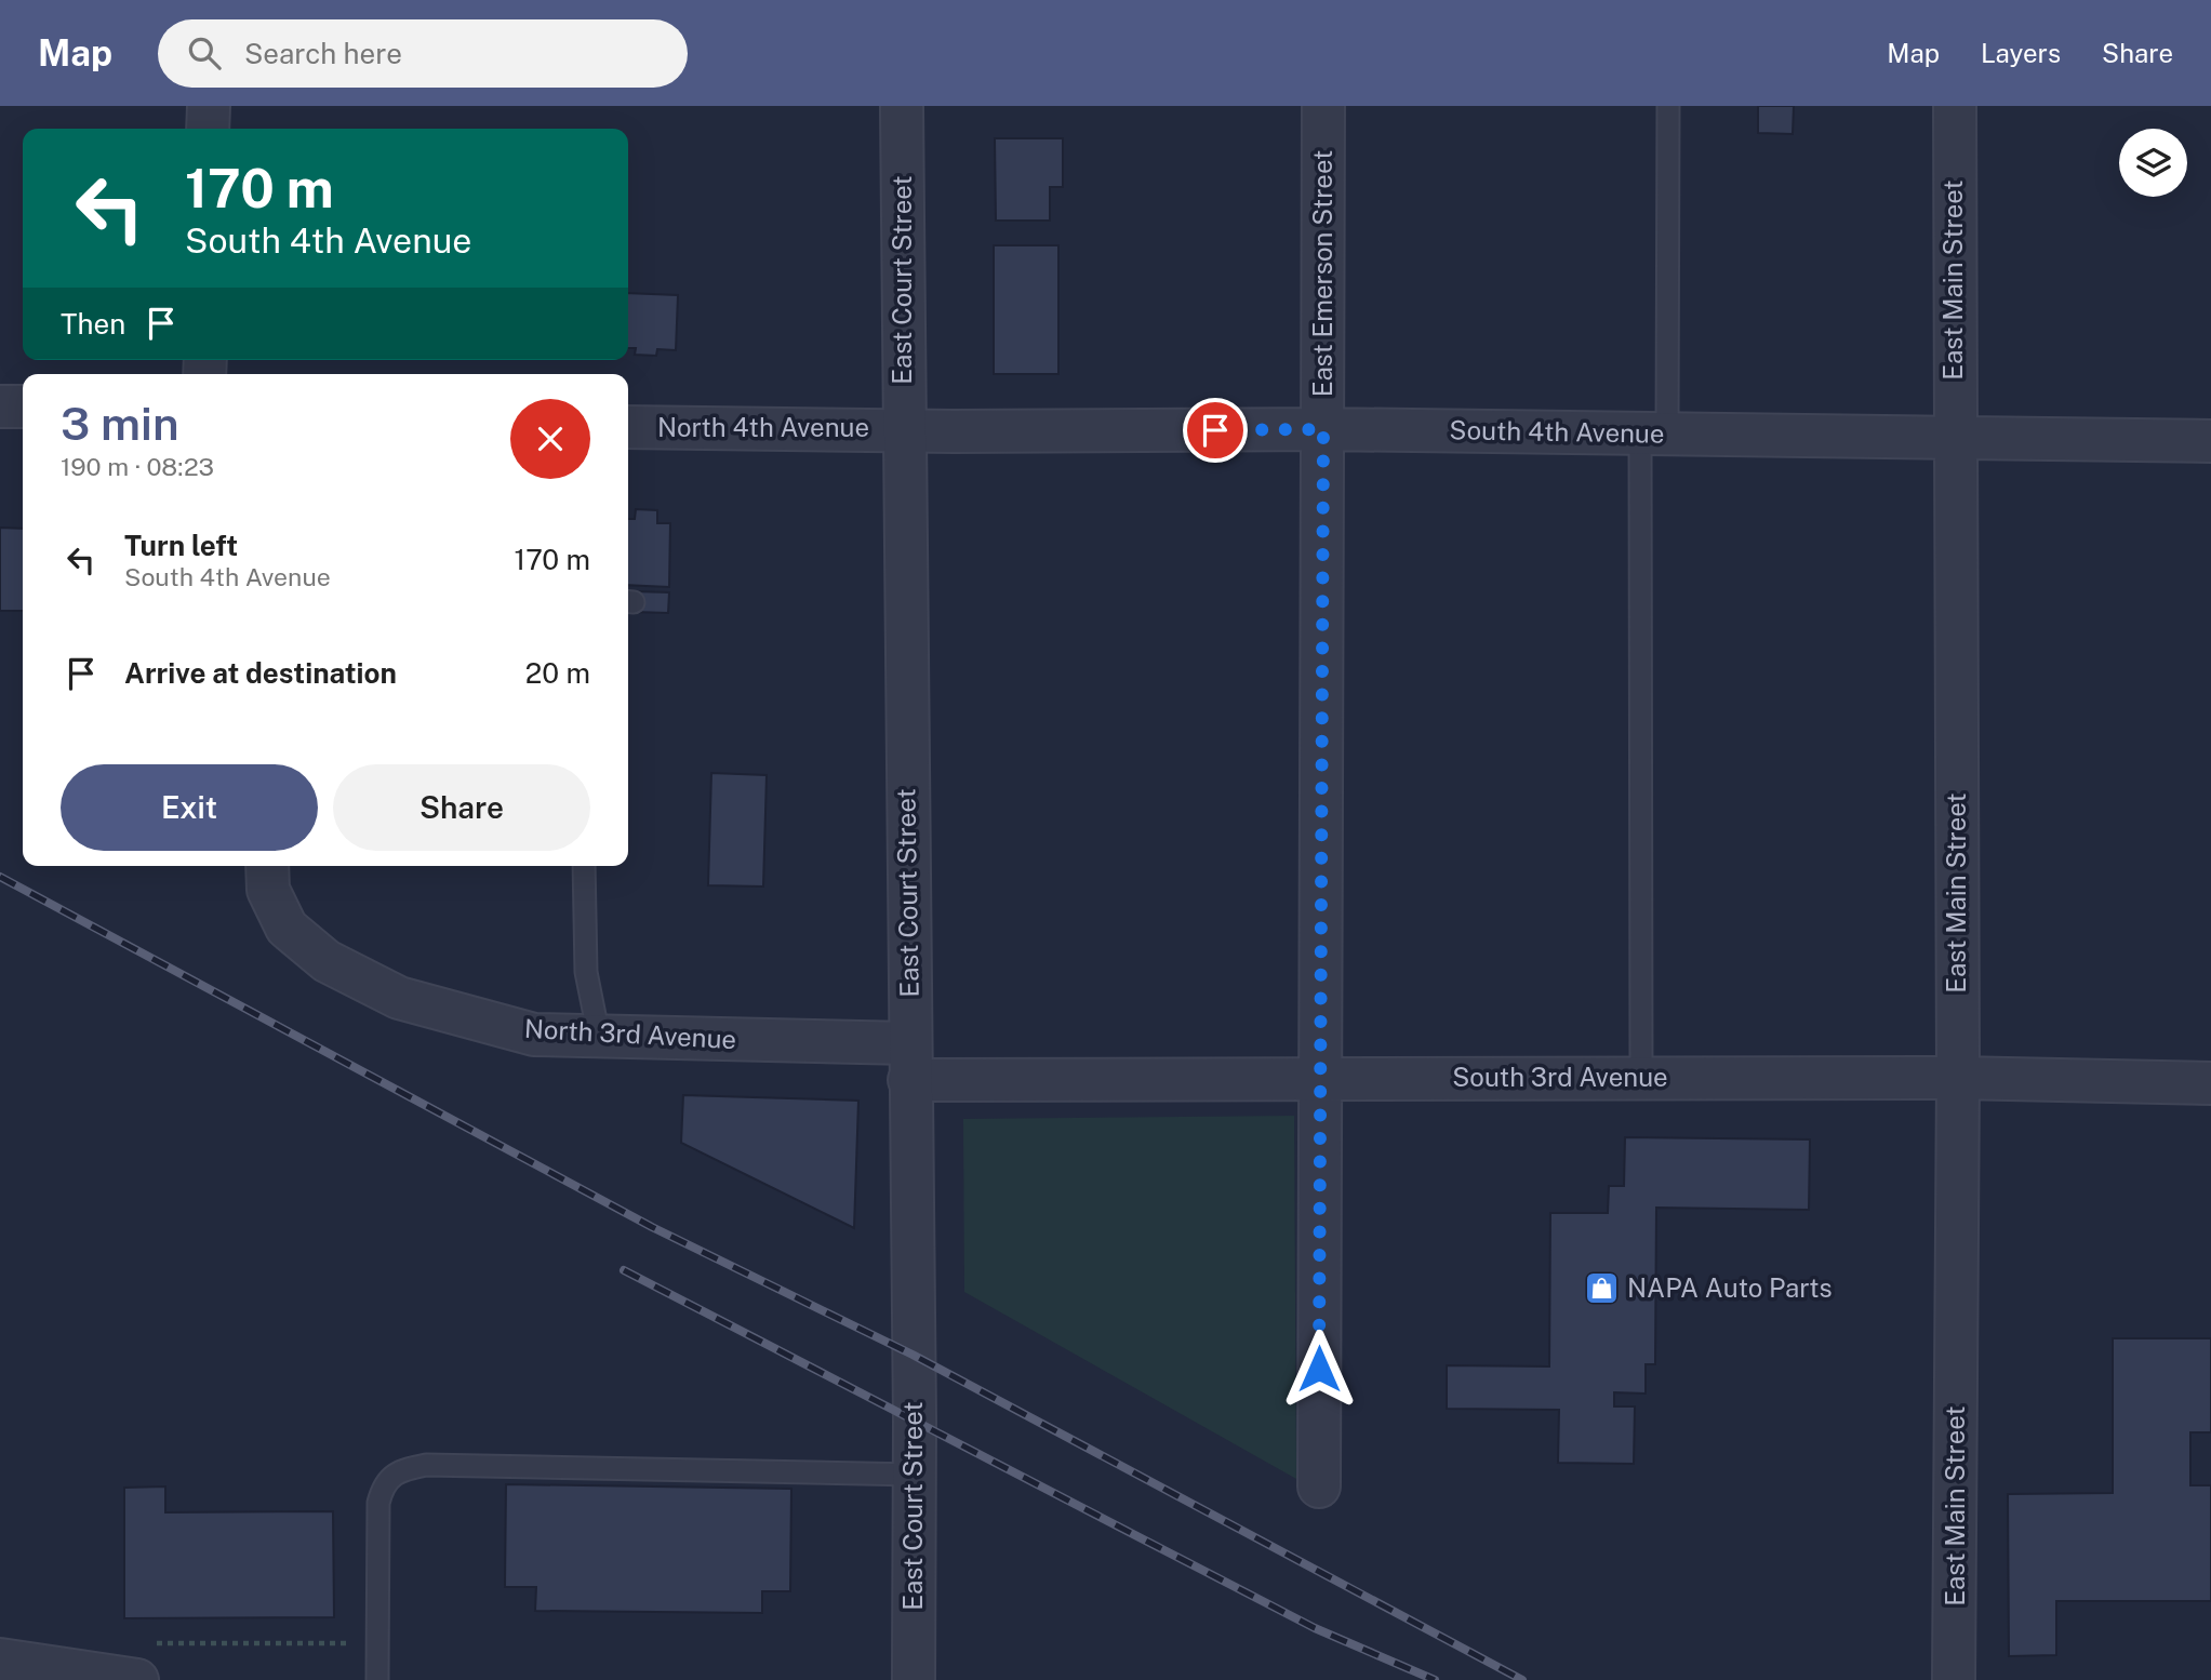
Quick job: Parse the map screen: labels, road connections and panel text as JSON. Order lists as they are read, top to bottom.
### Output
{
  "streets": {
    "street": [
      "East Emerson Street",
      "East Court Street",
      "East Main Street",
      "North 4th Avenue",
      "South 4th Avenue",
      "North 3rd Avenue",
      "South 3rd Avenue"
    ]
  },
  "crossings": [
    ["East Emerson Street", "South 4th Avenue"],
    ["East Emerson Street", "South 3rd Avenue"],
    ["East Court Street", "North 4th Avenue"],
    ["East Court Street", "South 4th Avenue"],
    ["East Court Street", "North 3rd Avenue"],
    ["East Court Street", "South 3rd Avenue"],
    ["East Main Street", "South 4th Avenue"],
    ["East Main Street", "South 3rd Avenue"],
    ["North 4th Avenue", "South 4th Avenue"],
    ["North 3rd Avenue", "South 3rd Avenue"]
  ],
  "places": {
    "shop": ["NAPA Auto Parts"]
  },
  "page": {
    "header": "Map",
    "search": "Search here",
    "nav": ["Map", "Layers", "Share"],
    "turn": ["170 m", "South 4th Avenue"],
    "then": "Then",
    "heading": ["3 min", "190 m · 08:23"],
    "list": [
      {
        "name": "Turn left",
        "note": "South 4th Avenue",
        "value": "170 m"
      },
      {
        "name": "Arrive at destination",
        "value": "20 m"
      }
    ],
    "buttons": ["Exit", "Share"]
  }
}
